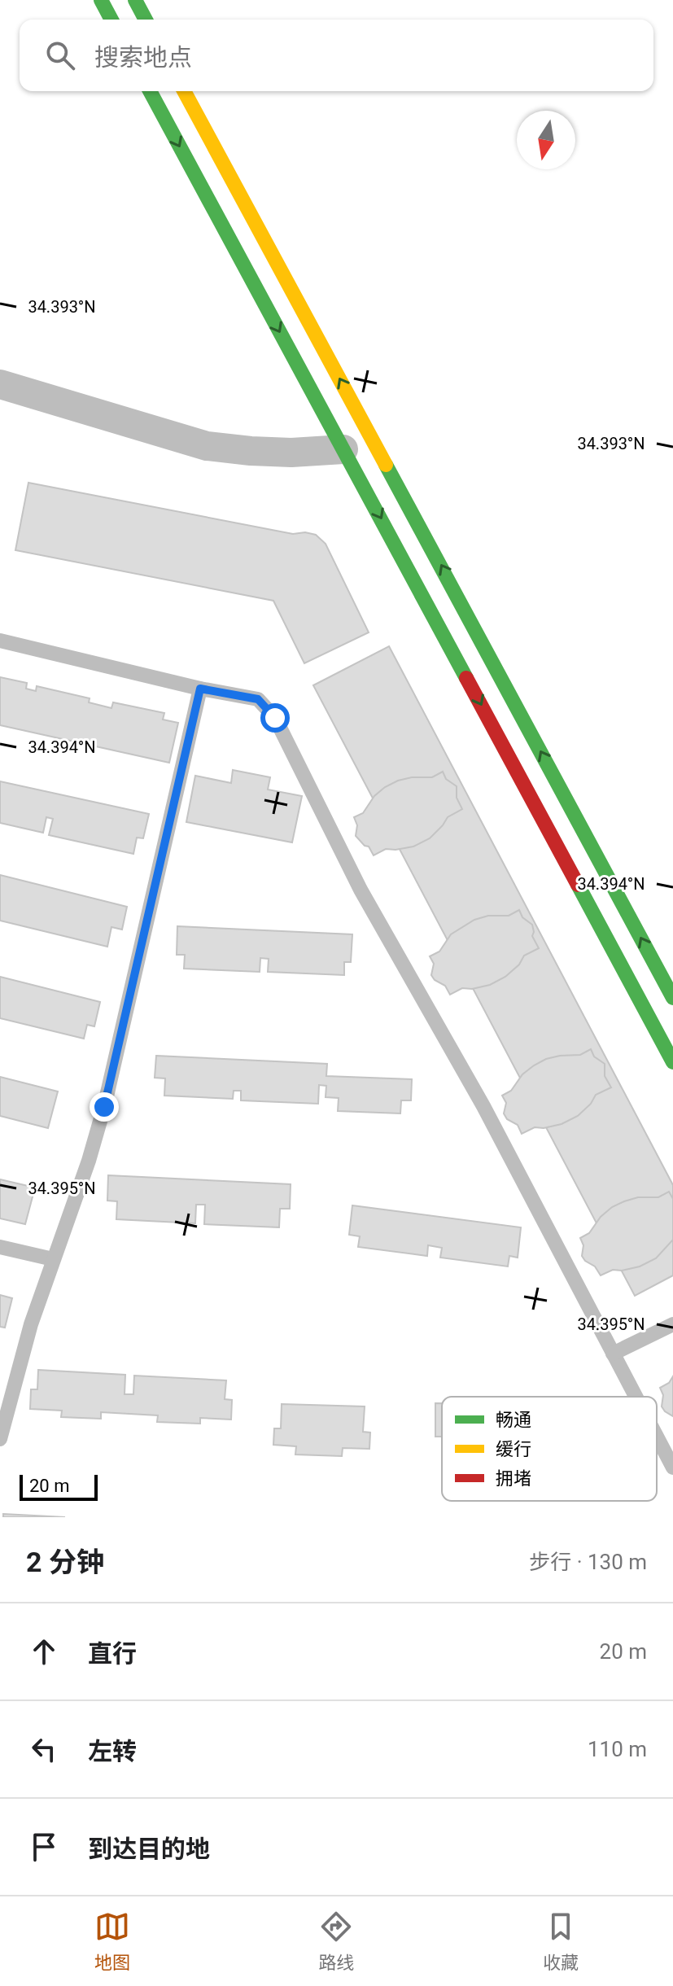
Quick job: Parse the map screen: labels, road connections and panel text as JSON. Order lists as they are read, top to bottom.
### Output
{
  "legend": ["畅通", "缓行", "拥堵"],
  "scale_bar": "20 m",
  "north": "bottom",
  "page": {
    "search": "搜索地点",
    "scale": "20 m",
    "heading": ["2 分钟", "步行 · 130 m"],
    "list": [
      ["直行", "20 m"],
      ["左转", "110 m"],
      "到达目的地"
    ],
    "nav": ["地图", "路线", "收藏"]
  },
  "coordinates": ["34.393°N", "34.394°N", "34.395°N"]
}
